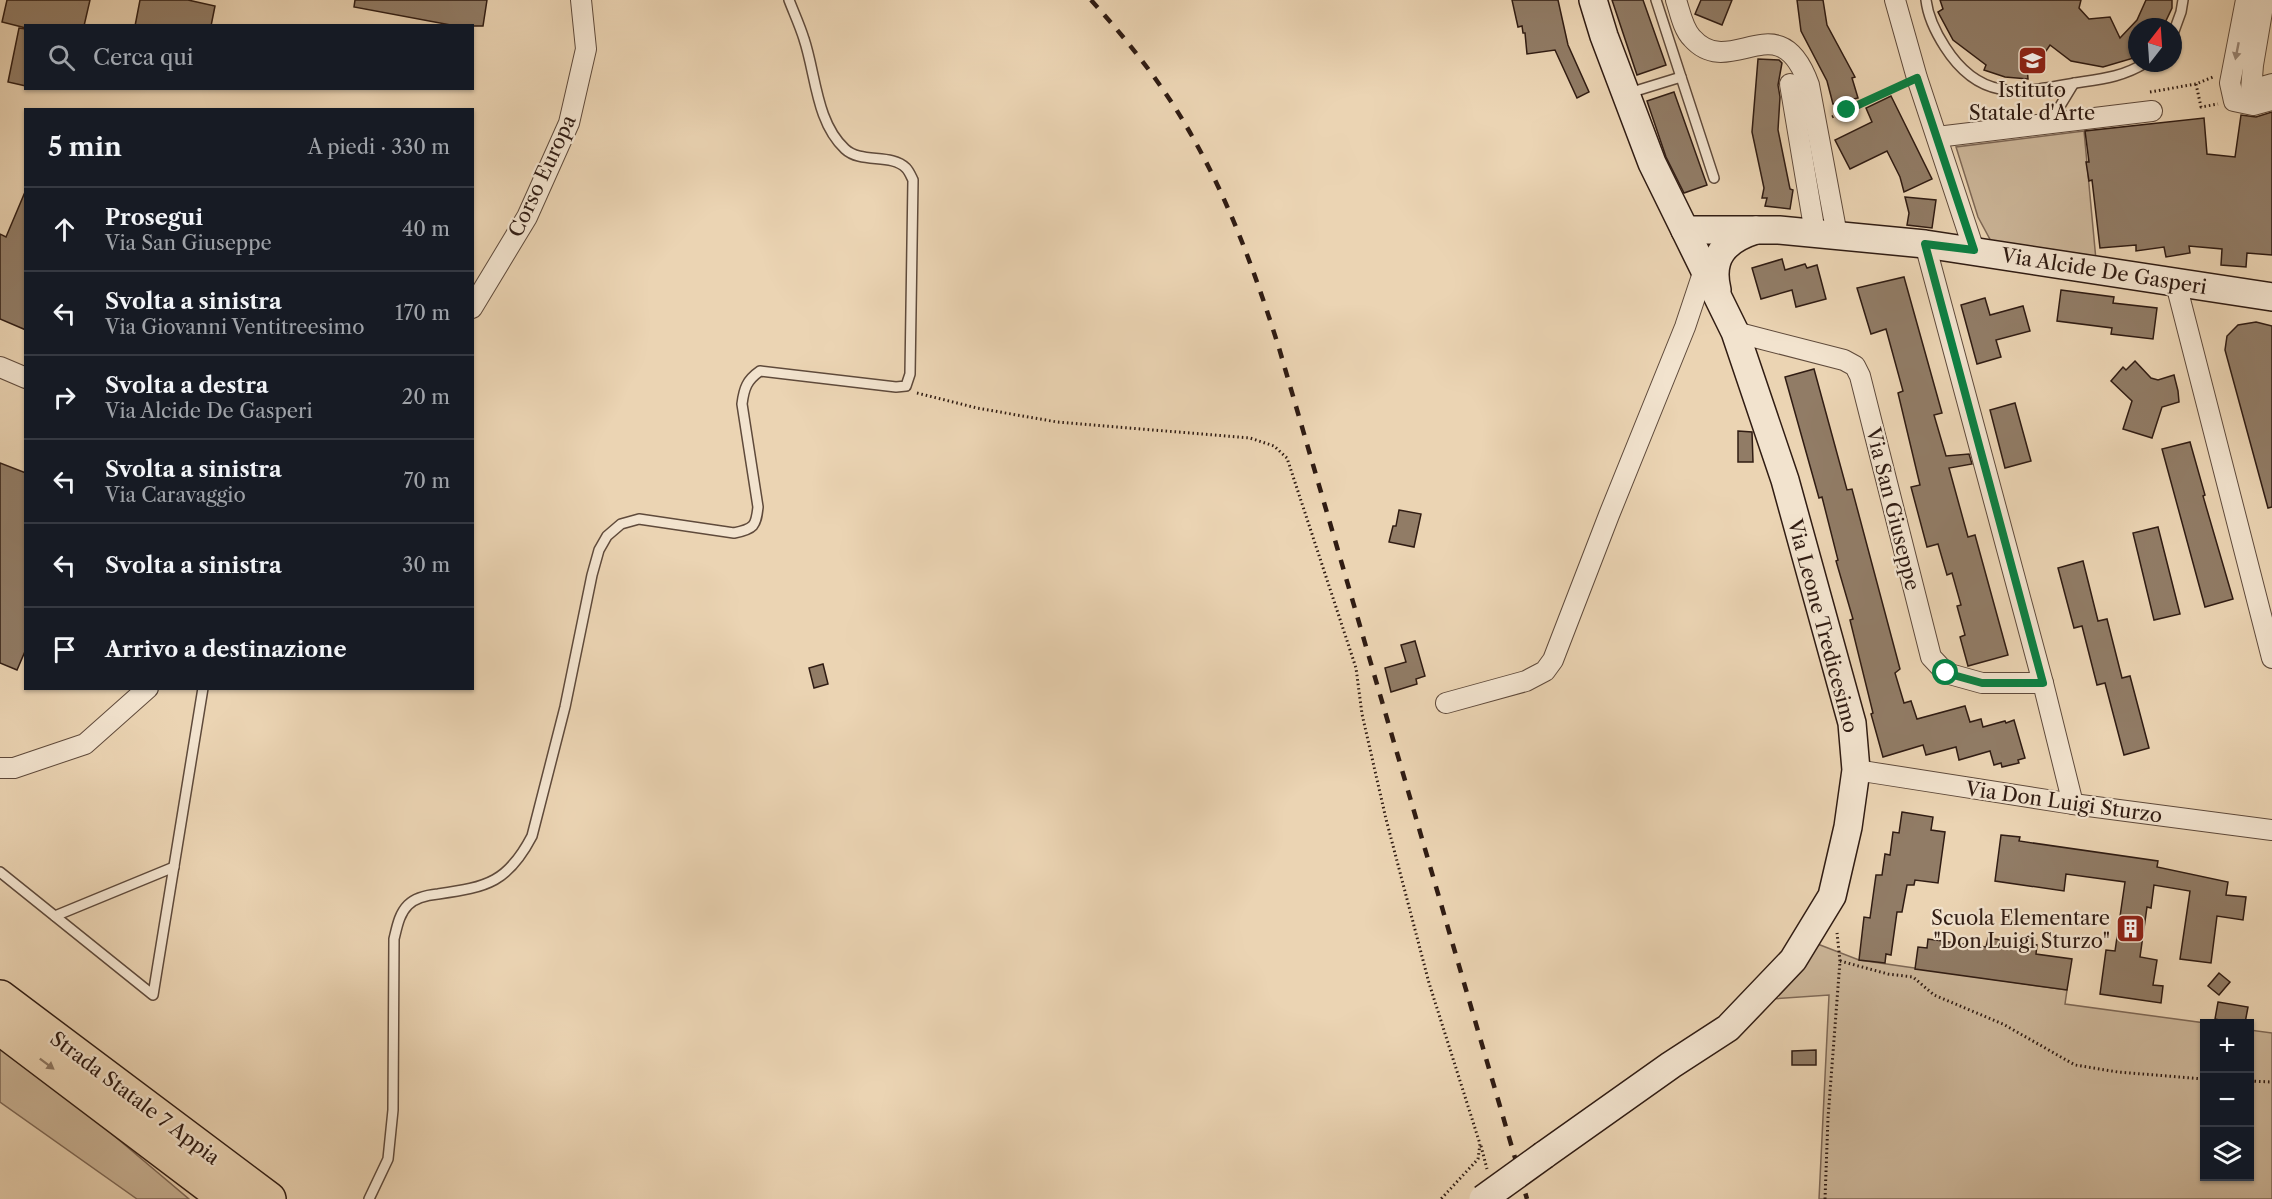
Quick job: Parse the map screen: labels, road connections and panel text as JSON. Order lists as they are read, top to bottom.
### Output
{
  "streets": {
    "highway": ["Strada Statale 7 Appia"],
    "street": [
      "Corso Europa",
      "Via Alcide De Gasperi",
      "Via San Giuseppe",
      "Via Leone Tredicesimo",
      "Via Don Luigi Sturzo"
    ]
  },
  "crossings": [
    ["Via Alcide De Gasperi", "Via Leone Tredicesimo"],
    ["Via San Giuseppe", "Via Leone Tredicesimo"],
    ["Via Leone Tredicesimo", "Via Don Luigi Sturzo"]
  ],
  "places": {
    "school or university": ["Istituto Statale d'Arte"],
    "building": ["Scuola Elementare \"Don Luigi Sturzo\""]
  },
  "north": "top",
  "page": {
    "search": "Cerca qui",
    "heading": ["5 min", "A piedi · 330 m"],
    "list": [
      ["Prosegui", "Via San Giuseppe", "40 m"],
      ["Svolta a sinistra", "Via Giovanni Ventitreesimo", "170 m"],
      ["Svolta a destra", "Via Alcide De Gasperi", "20 m"],
      ["Svolta a sinistra", "Via Caravaggio", "70 m"],
      ["Svolta a sinistra", "30 m"],
      "Arrivo a destinazione"
    ],
    "map_buttons": ["+", "−"]
  }
}
